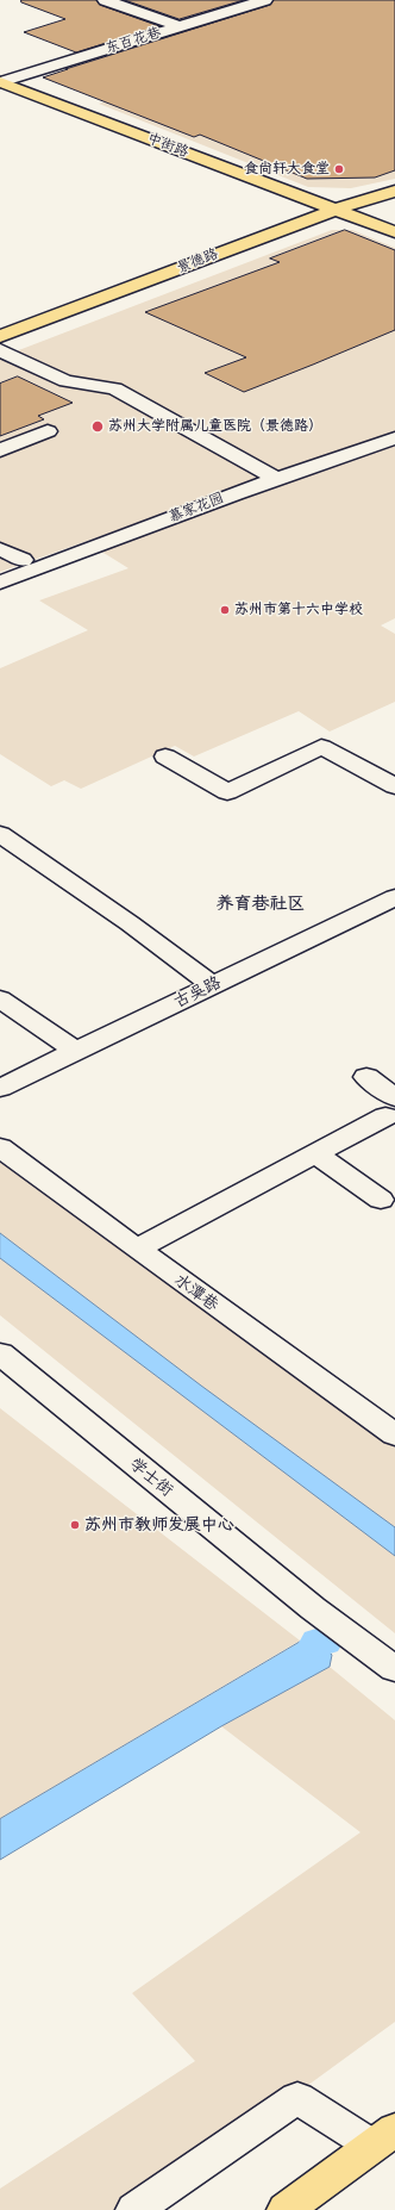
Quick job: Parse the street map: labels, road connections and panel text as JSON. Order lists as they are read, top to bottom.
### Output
{
  "streets": {
    "main road": ["中街路", "景德路"],
    "street": [
      "东百花巷",
      "慕家花园",
      "古吴路",
      "水潭巷",
      "学士街"
    ]
  },
  "crossings": [
    ["东百花巷", "中街路"],
    ["中街路", "景德路"]
  ],
  "districts": ["养育巷社区"],
  "places": [
    "食尚轩大食堂",
    "苏州大学附属儿童医院（景德路）",
    "苏州市第十六中学校",
    "苏州市教师发展中心"
  ]
}
